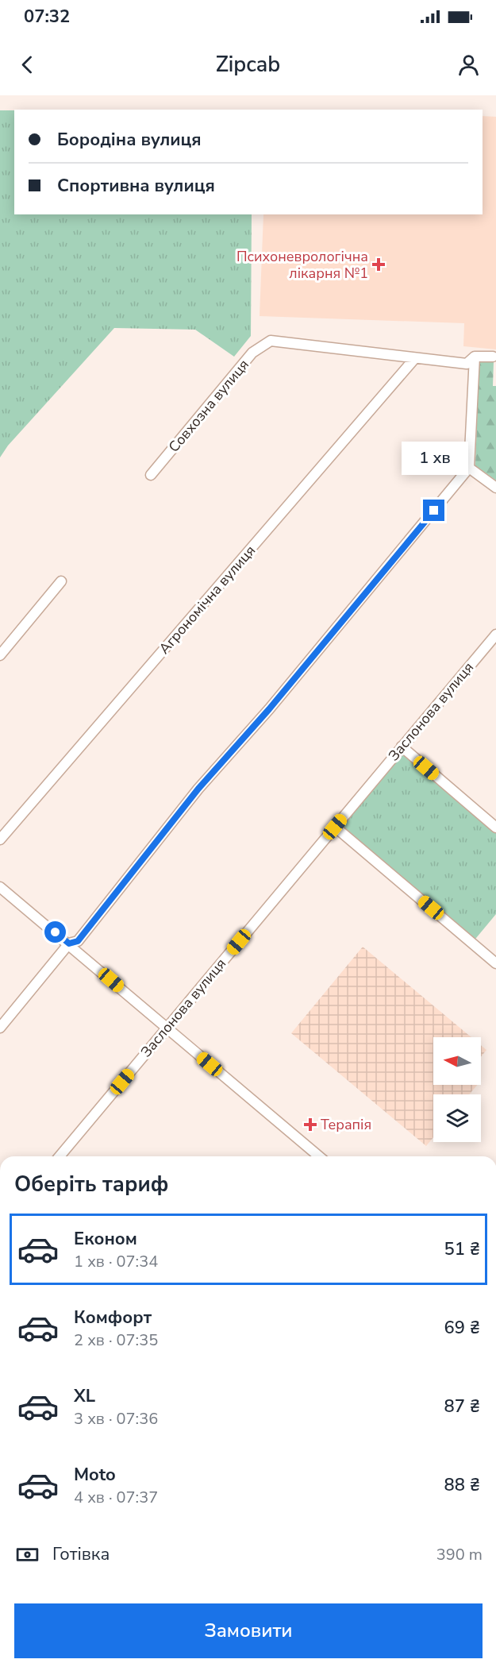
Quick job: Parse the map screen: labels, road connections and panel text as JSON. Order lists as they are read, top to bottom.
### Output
{
  "streets": {
    "street": ["Совхозна вулиця", "Агрономічна вулиця", "Заслонова вулиця"]
  },
  "crossings": [
    ["Совхозна вулиця", "Агрономічна вулиця"]
  ],
  "places": {
    "health": ["Психоневрологічна лікарня №1", "Терапія"]
  },
  "north": "left",
  "page": {
    "status": "07:32",
    "header": "Zipcab",
    "banner": ["Бородіна вулиця", "Спортивна вулиця"],
    "bubble": "1 хв",
    "heading": "Оберіть тариф",
    "list": [
      {
        "name": "Економ",
        "note": "1 хв · 07:34",
        "value": "51 ₴"
      },
      {
        "name": "Комфорт",
        "note": "2 хв · 07:35",
        "value": "69 ₴"
      },
      {
        "name": "XL",
        "note": "3 хв · 07:36",
        "value": "87 ₴"
      },
      {
        "name": "Moto",
        "note": "4 хв · 07:37",
        "value": "88 ₴"
      }
    ],
    "pay": ["Готівка", "390 m"],
    "buttons": "Замовити"
  }
}
